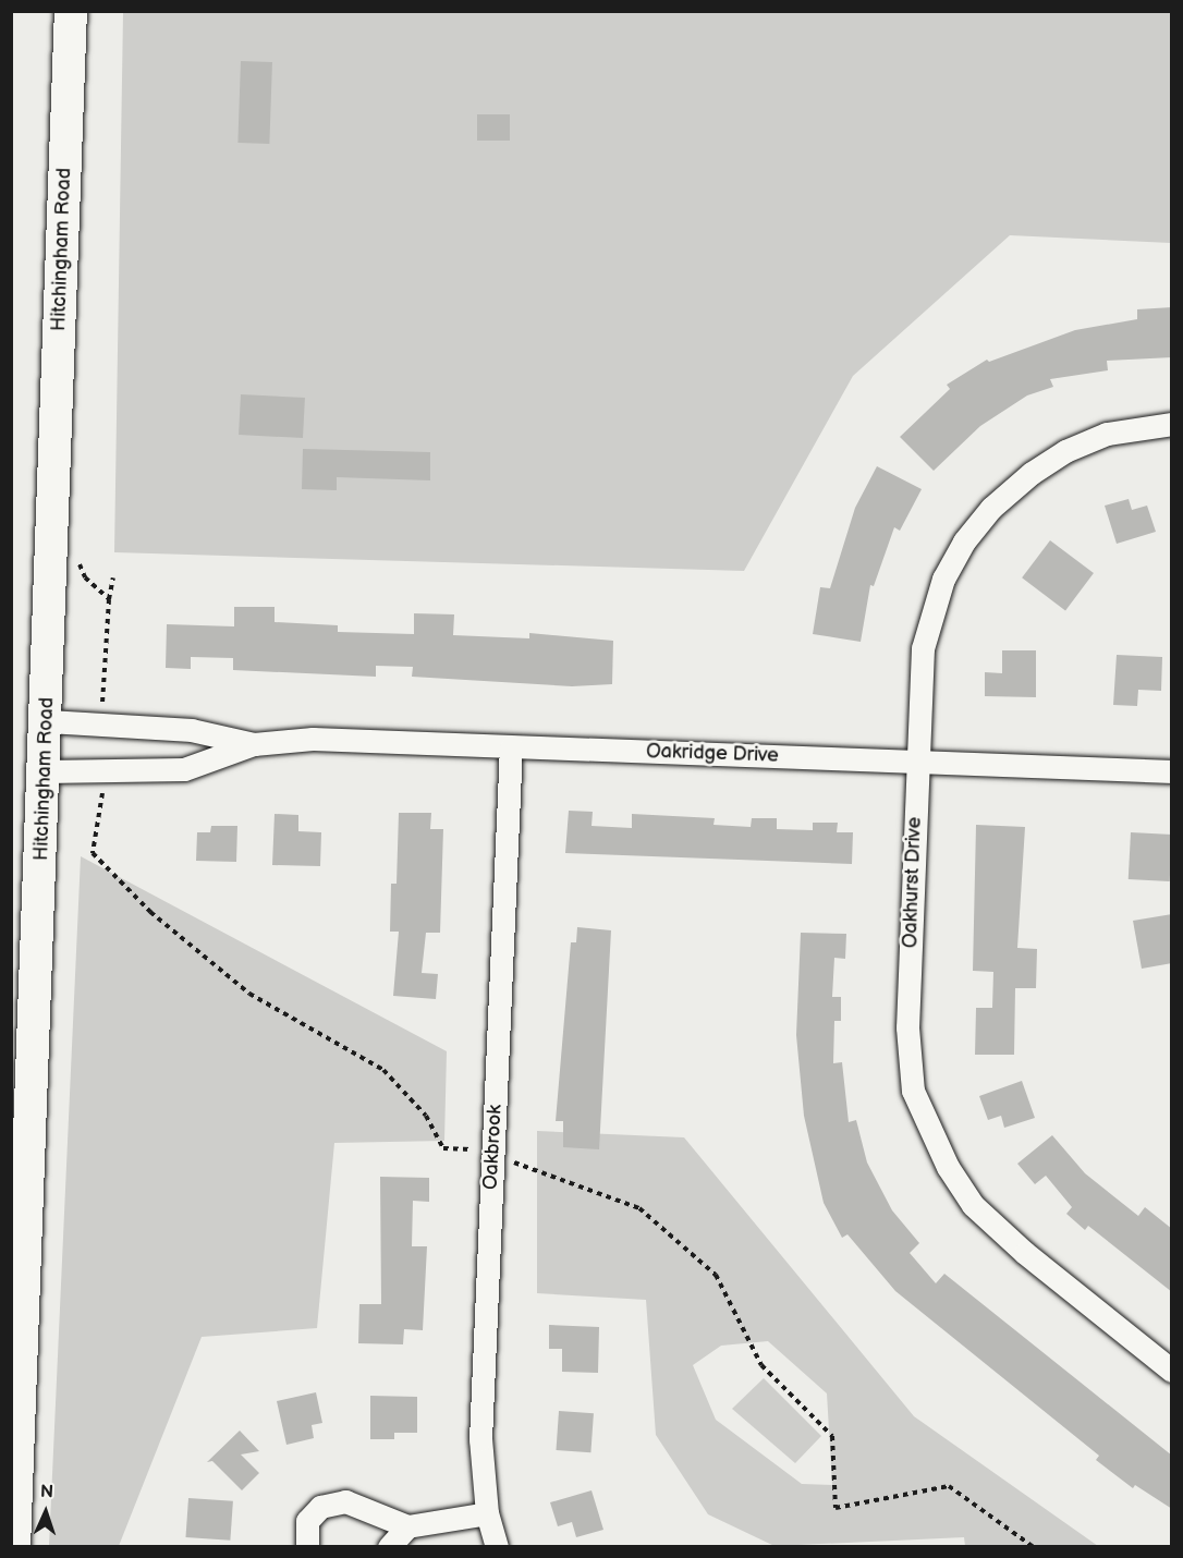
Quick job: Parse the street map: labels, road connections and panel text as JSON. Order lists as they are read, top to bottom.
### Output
{
  "streets": {
    "street": [
      "Hitchingham Road",
      "Oakridge Drive",
      "Oakhurst Drive",
      "Oakbrook"
    ]
  },
  "crossings": [
    ["Hitchingham Road", "Oakridge Drive"],
    ["Oakridge Drive", "Oakhurst Drive"],
    ["Oakridge Drive", "Oakbrook"]
  ],
  "north": "top"
}
